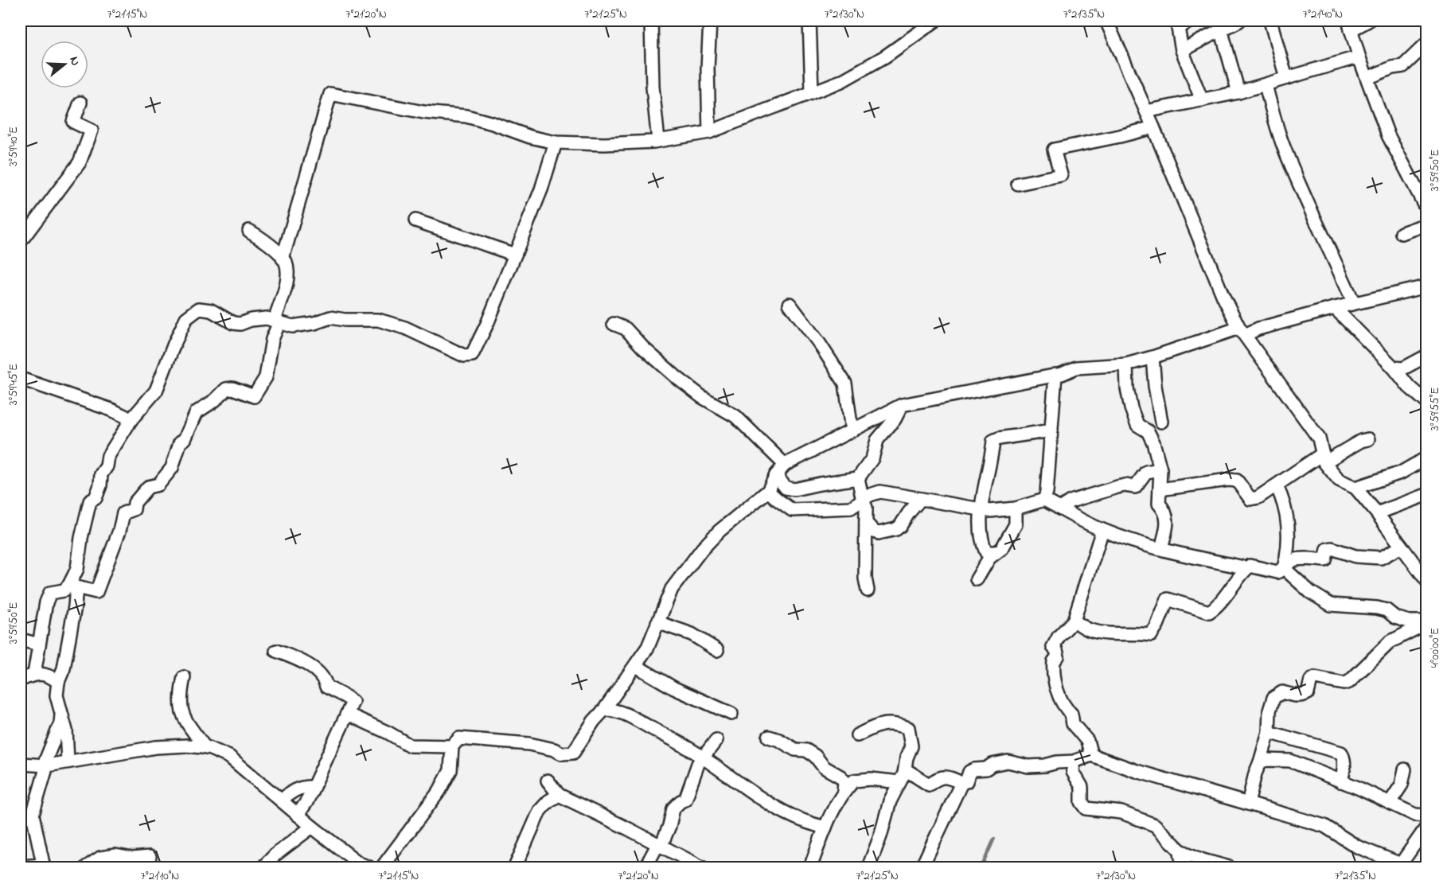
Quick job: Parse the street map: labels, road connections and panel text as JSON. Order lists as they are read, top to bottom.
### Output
{
  "north": "right",
  "coordinates": [
    "7°21'15\"N",
    "7°21'20\"N",
    "7°21'25\"N",
    "7°21'30\"N",
    "7°21'35\"N",
    "7°21'40\"N",
    "3°59'40\"E",
    "3°59'50\"E",
    "3°59'45\"E",
    "3°59'55\"E",
    "4°00'00\"E",
    "7°21'10\"N"
  ]
}
